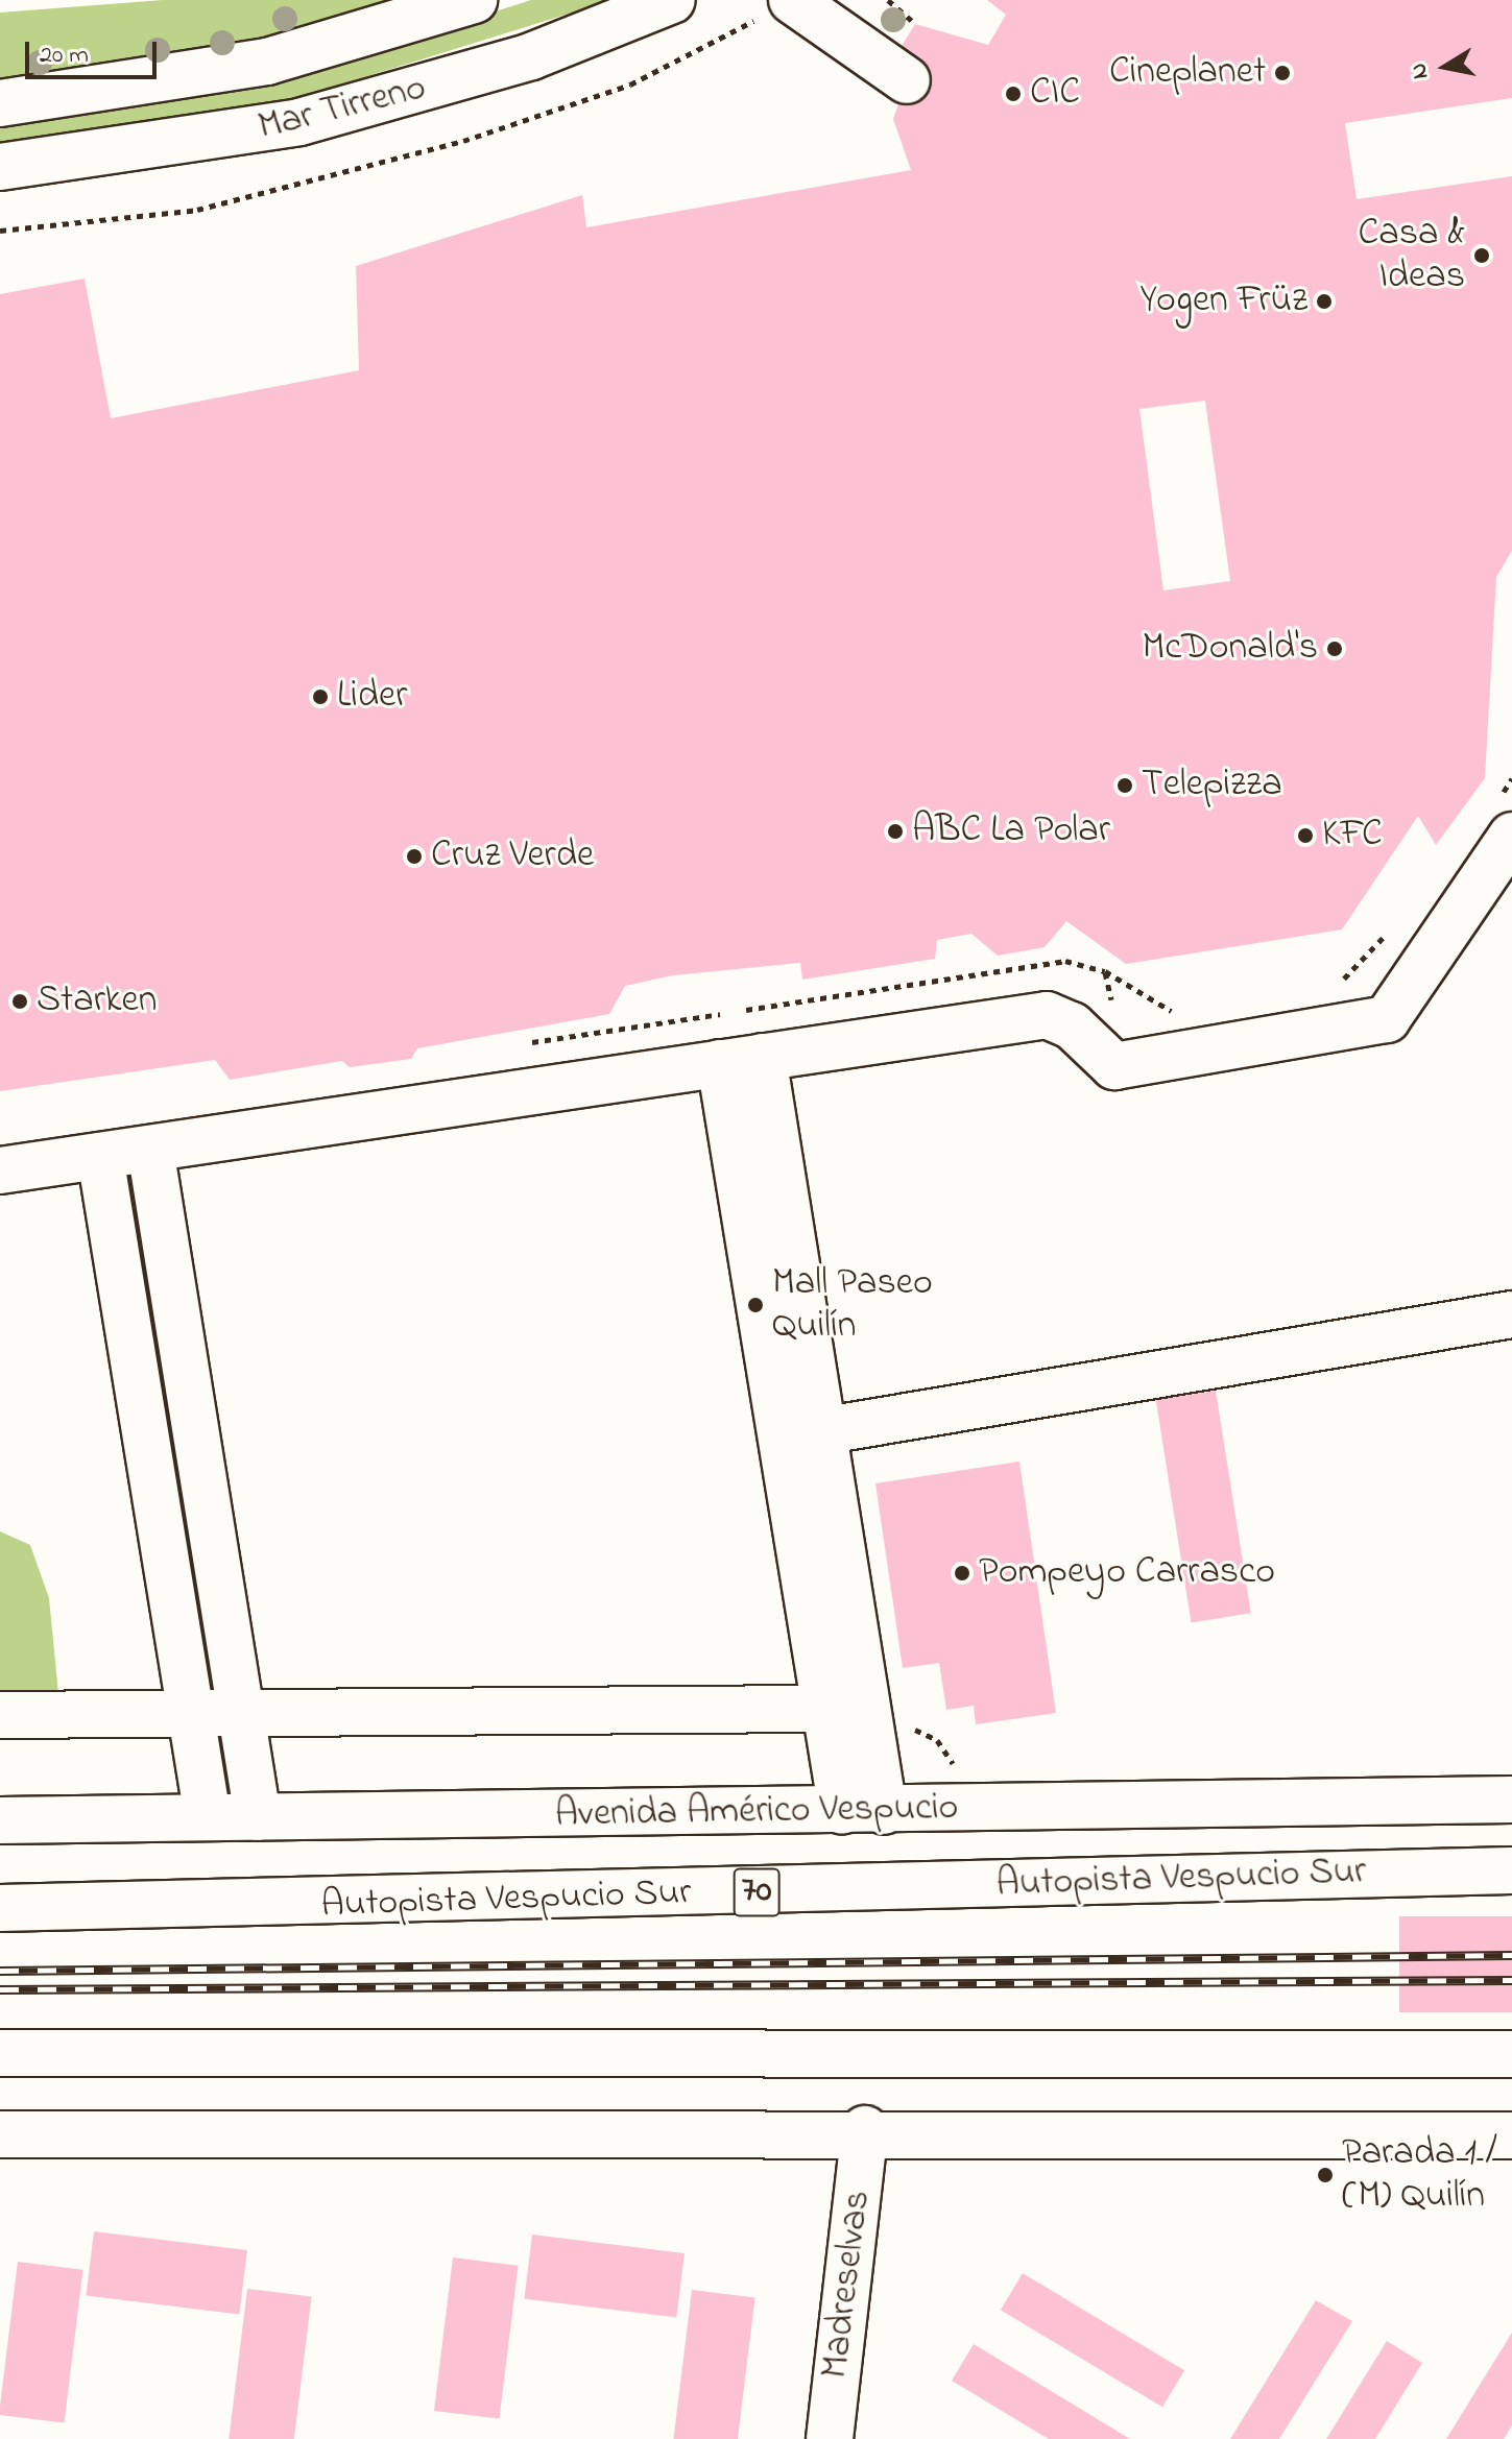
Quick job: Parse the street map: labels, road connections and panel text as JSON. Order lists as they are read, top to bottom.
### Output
{
  "streets": {
    "main road": [
      "Mar Tirreno",
      "Avenida Américo Vespucio",
      "Autopista Vespucio Sur",
      "70",
      "Madreselvas"
    ]
  },
  "places": [
    "Cineplanet",
    "CIC",
    "Casa & Ideas",
    "Yogen Früz",
    "McDonald's",
    "Lider",
    "Telepizza",
    "ABC La Polar",
    "KFC",
    "Cruz Verde",
    "Starken",
    "Mall Paseo Quilín",
    "Pompeyo Carrasco",
    "Parada 1 / (M) Quilín"
  ],
  "scale_bar": "20 m",
  "north": "left"
}
